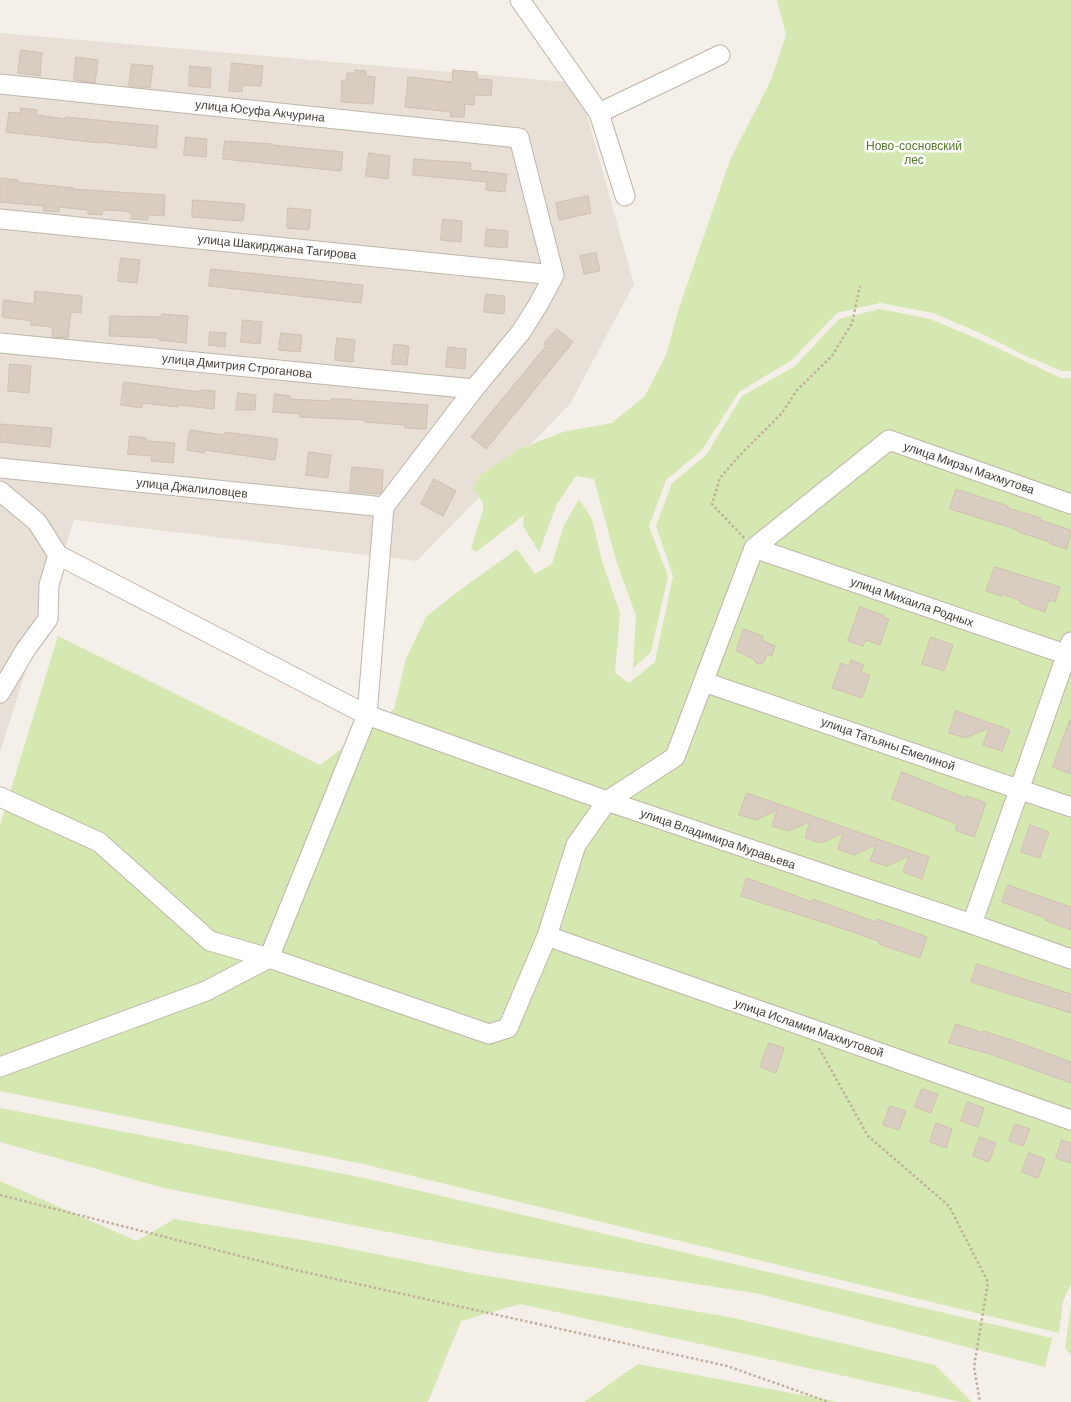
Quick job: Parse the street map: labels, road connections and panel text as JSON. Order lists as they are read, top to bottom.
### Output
{
  "streets": {
    "street": [
      "улица Юсуфа Акчурина",
      "улица Шакирджана Тагирова",
      "улица Дмитрия Строганова",
      "улица Мирзы Махмутова",
      "улица Джалиловцев",
      "улица Михаила Родных",
      "улица Татьяны Емелиной",
      "улица Владимира Муравьева",
      "улица Исламии Махмутовой"
    ]
  },
  "crossings": [
    ["улица Юсуфа Акчурина", "улица Шакирджана Тагирова"],
    ["улица Мирзы Махмутова", "улица Михаила Родных"]
  ],
  "parks": ["Ново-сосновский лес"]
}
